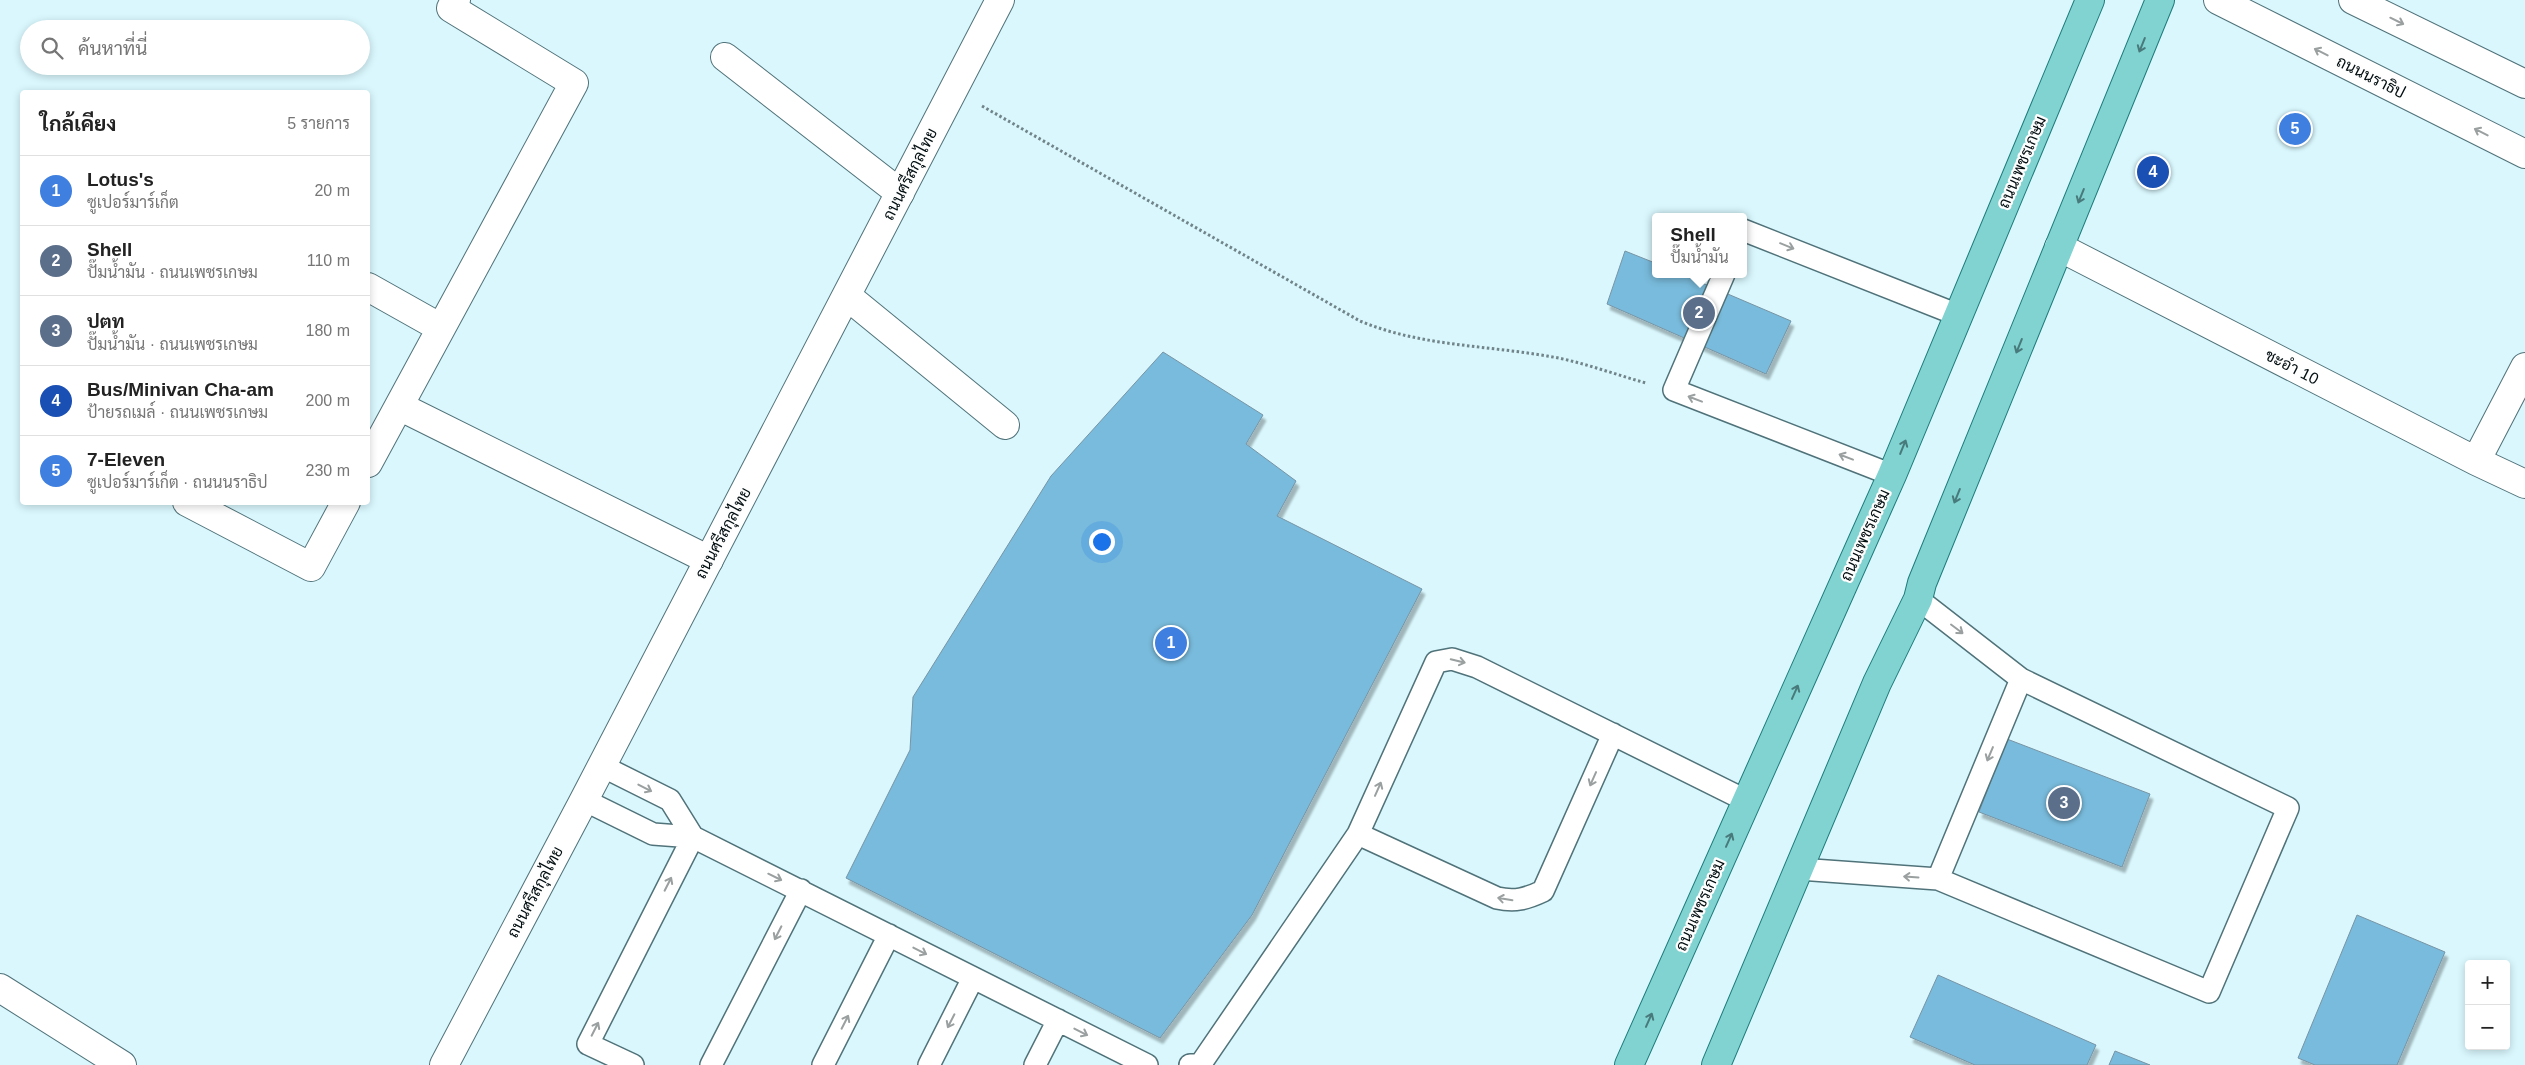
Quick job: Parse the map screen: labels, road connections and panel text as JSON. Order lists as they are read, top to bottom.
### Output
{
  "streets": {
    "main road": ["ถนนเพชรเกษม"],
    "street": ["ถนนนราธิป", "ถนนศรีสกุลไทย", "ชะอำ 10"]
  },
  "page": {
    "search": "ค้นหาที่นี่",
    "heading": ["ใกล้เคียง", "5 รายการ"],
    "pins": [
      "5",
      "4",
      "2",
      "1",
      "3"
    ],
    "list": [
      {
        "mark": "1",
        "name": "Lotus's",
        "note": "ซูเปอร์มาร์เก็ต",
        "value": "20 m"
      },
      {
        "mark": "2",
        "name": "Shell",
        "note": "ปั๊มน้ำมัน · ถนนเพชรเกษม",
        "value": "110 m"
      },
      {
        "mark": "3",
        "name": "ปตท",
        "note": "ปั๊มน้ำมัน · ถนนเพชรเกษม",
        "value": "180 m"
      },
      {
        "mark": "4",
        "name": "Bus/Minivan Cha-am",
        "note": "ป้ายรถเมล์ · ถนนเพชรเกษม",
        "value": "200 m"
      },
      {
        "mark": "5",
        "name": "7-Eleven",
        "note": "ซูเปอร์มาร์เก็ต · ถนนนราธิป",
        "value": "230 m"
      }
    ],
    "popup": ["Shell", "ปั๊มน้ำมัน"],
    "map_buttons": ["+", "−"]
  }
}
